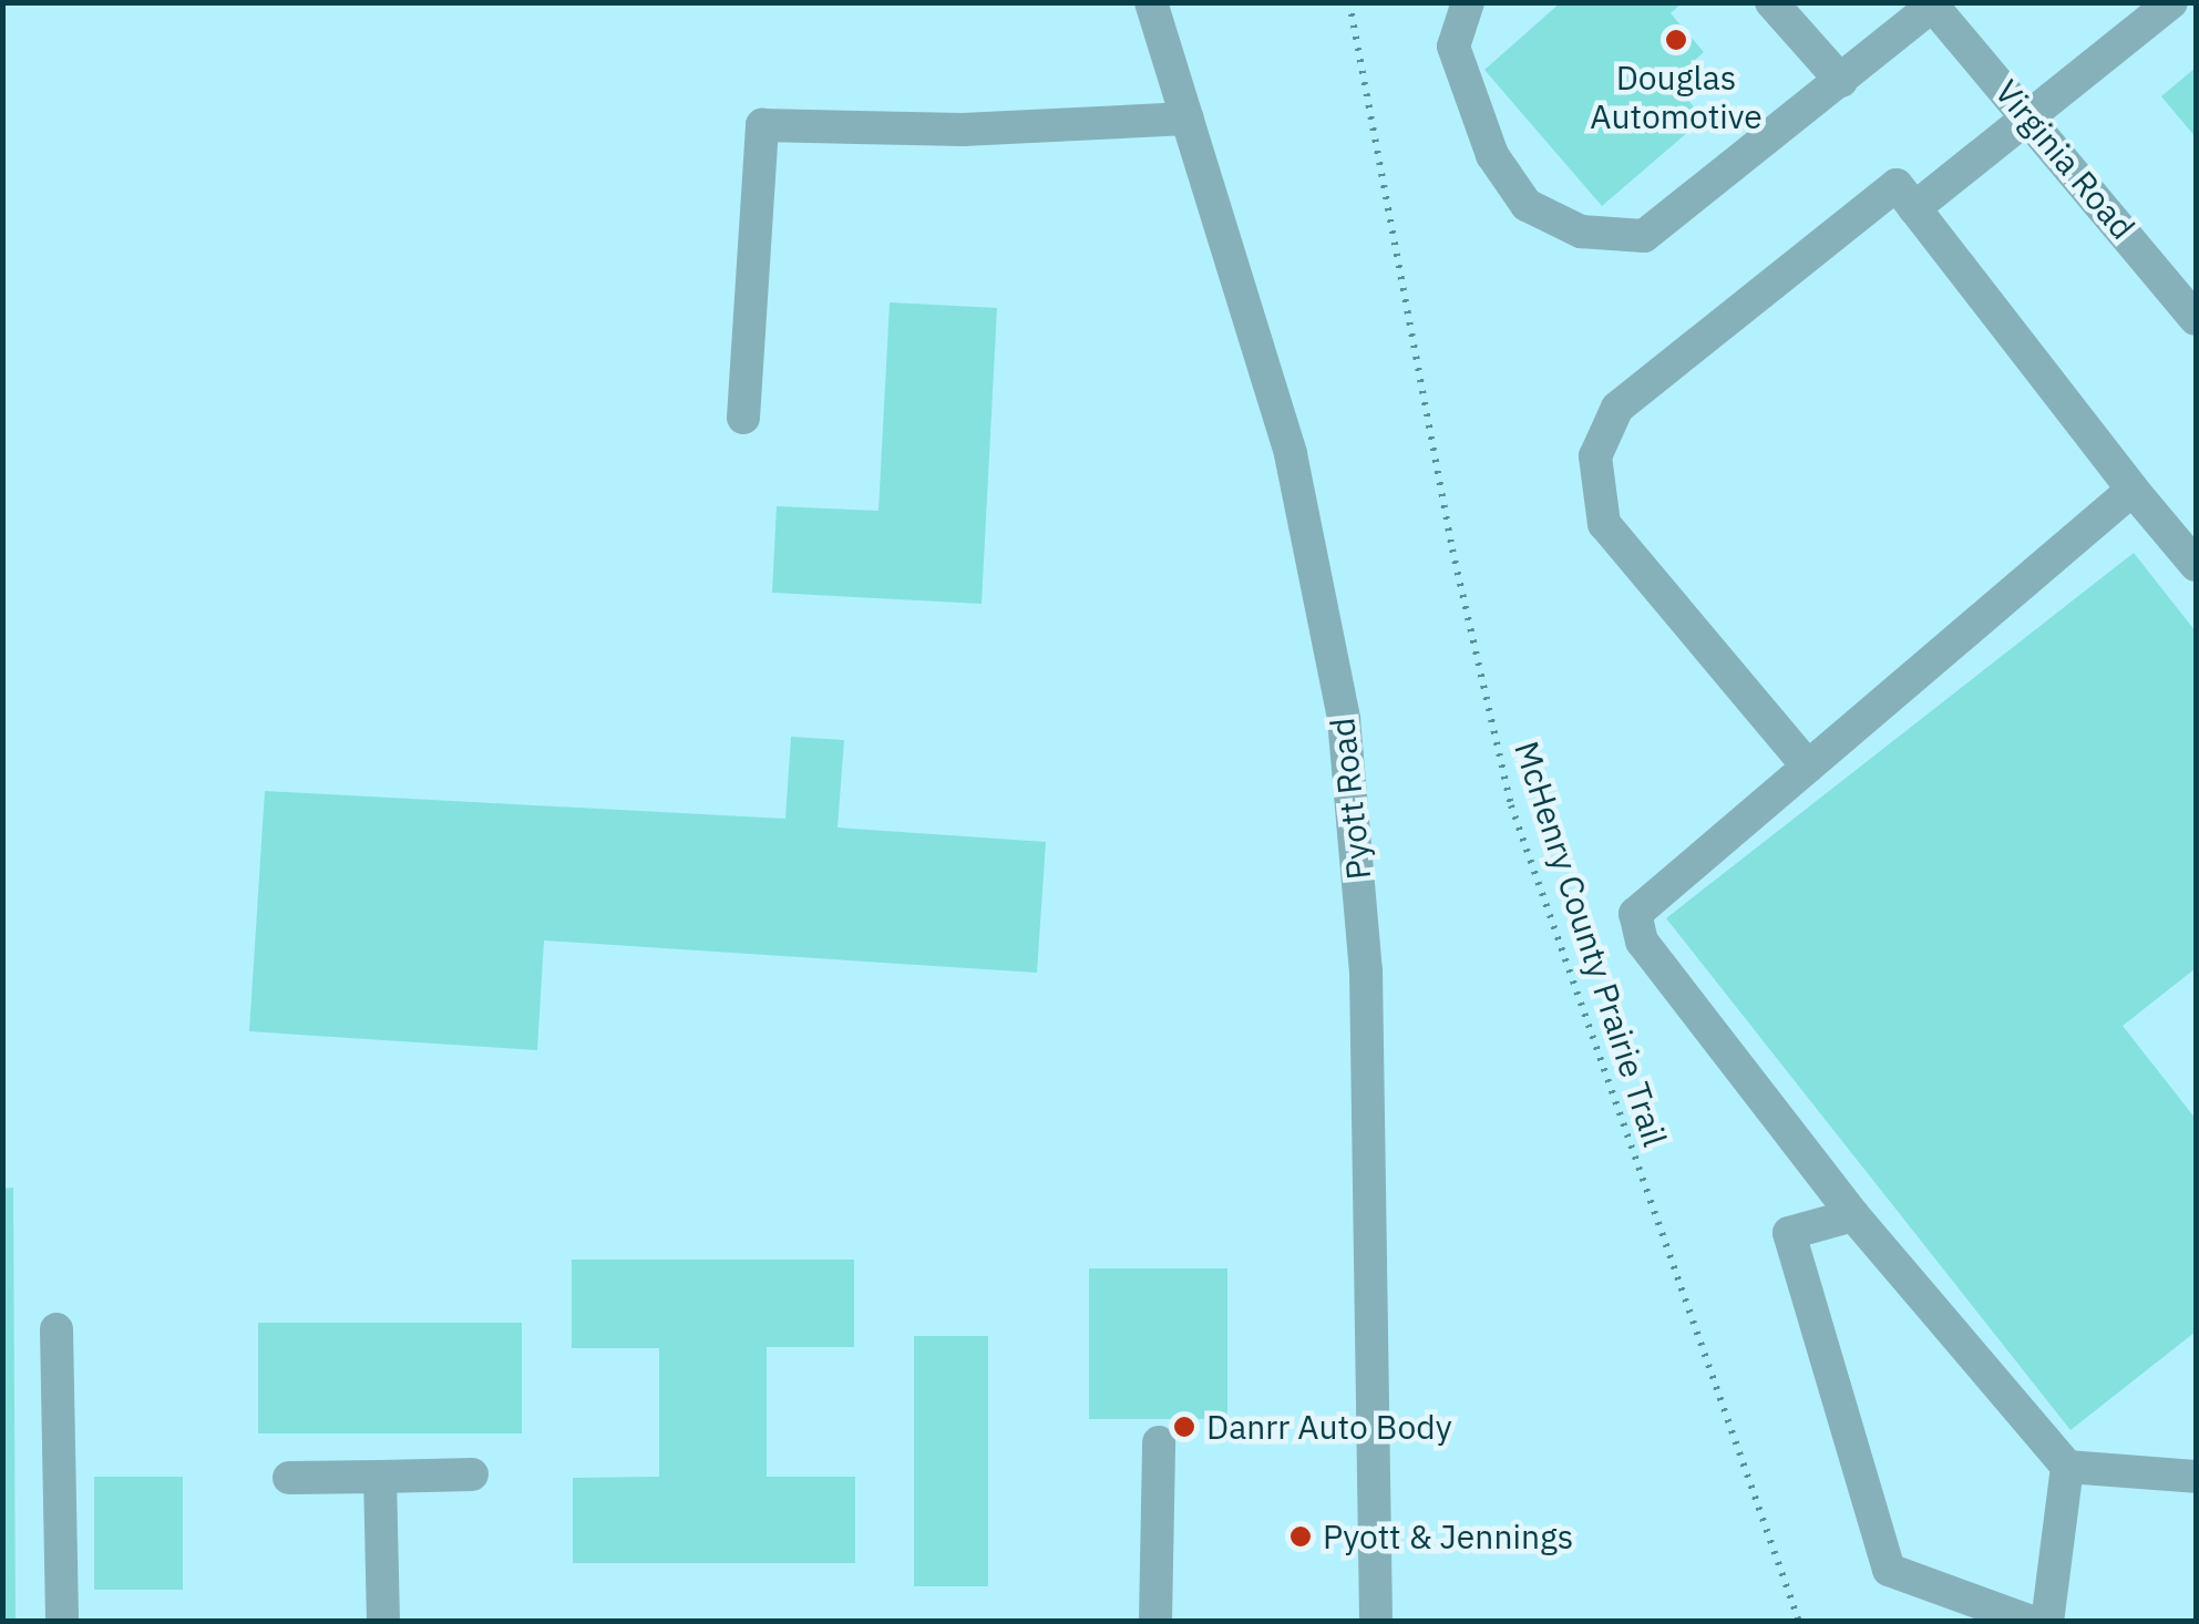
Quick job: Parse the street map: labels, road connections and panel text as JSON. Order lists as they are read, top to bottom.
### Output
{
  "streets": {
    "street": ["Virginia Road", "Pyott Road"],
    "path": ["McHenry County Prairie Trail"]
  },
  "places": ["Douglas Automotive", "Danrr Auto Body", "Pyott & Jennings"]
}
